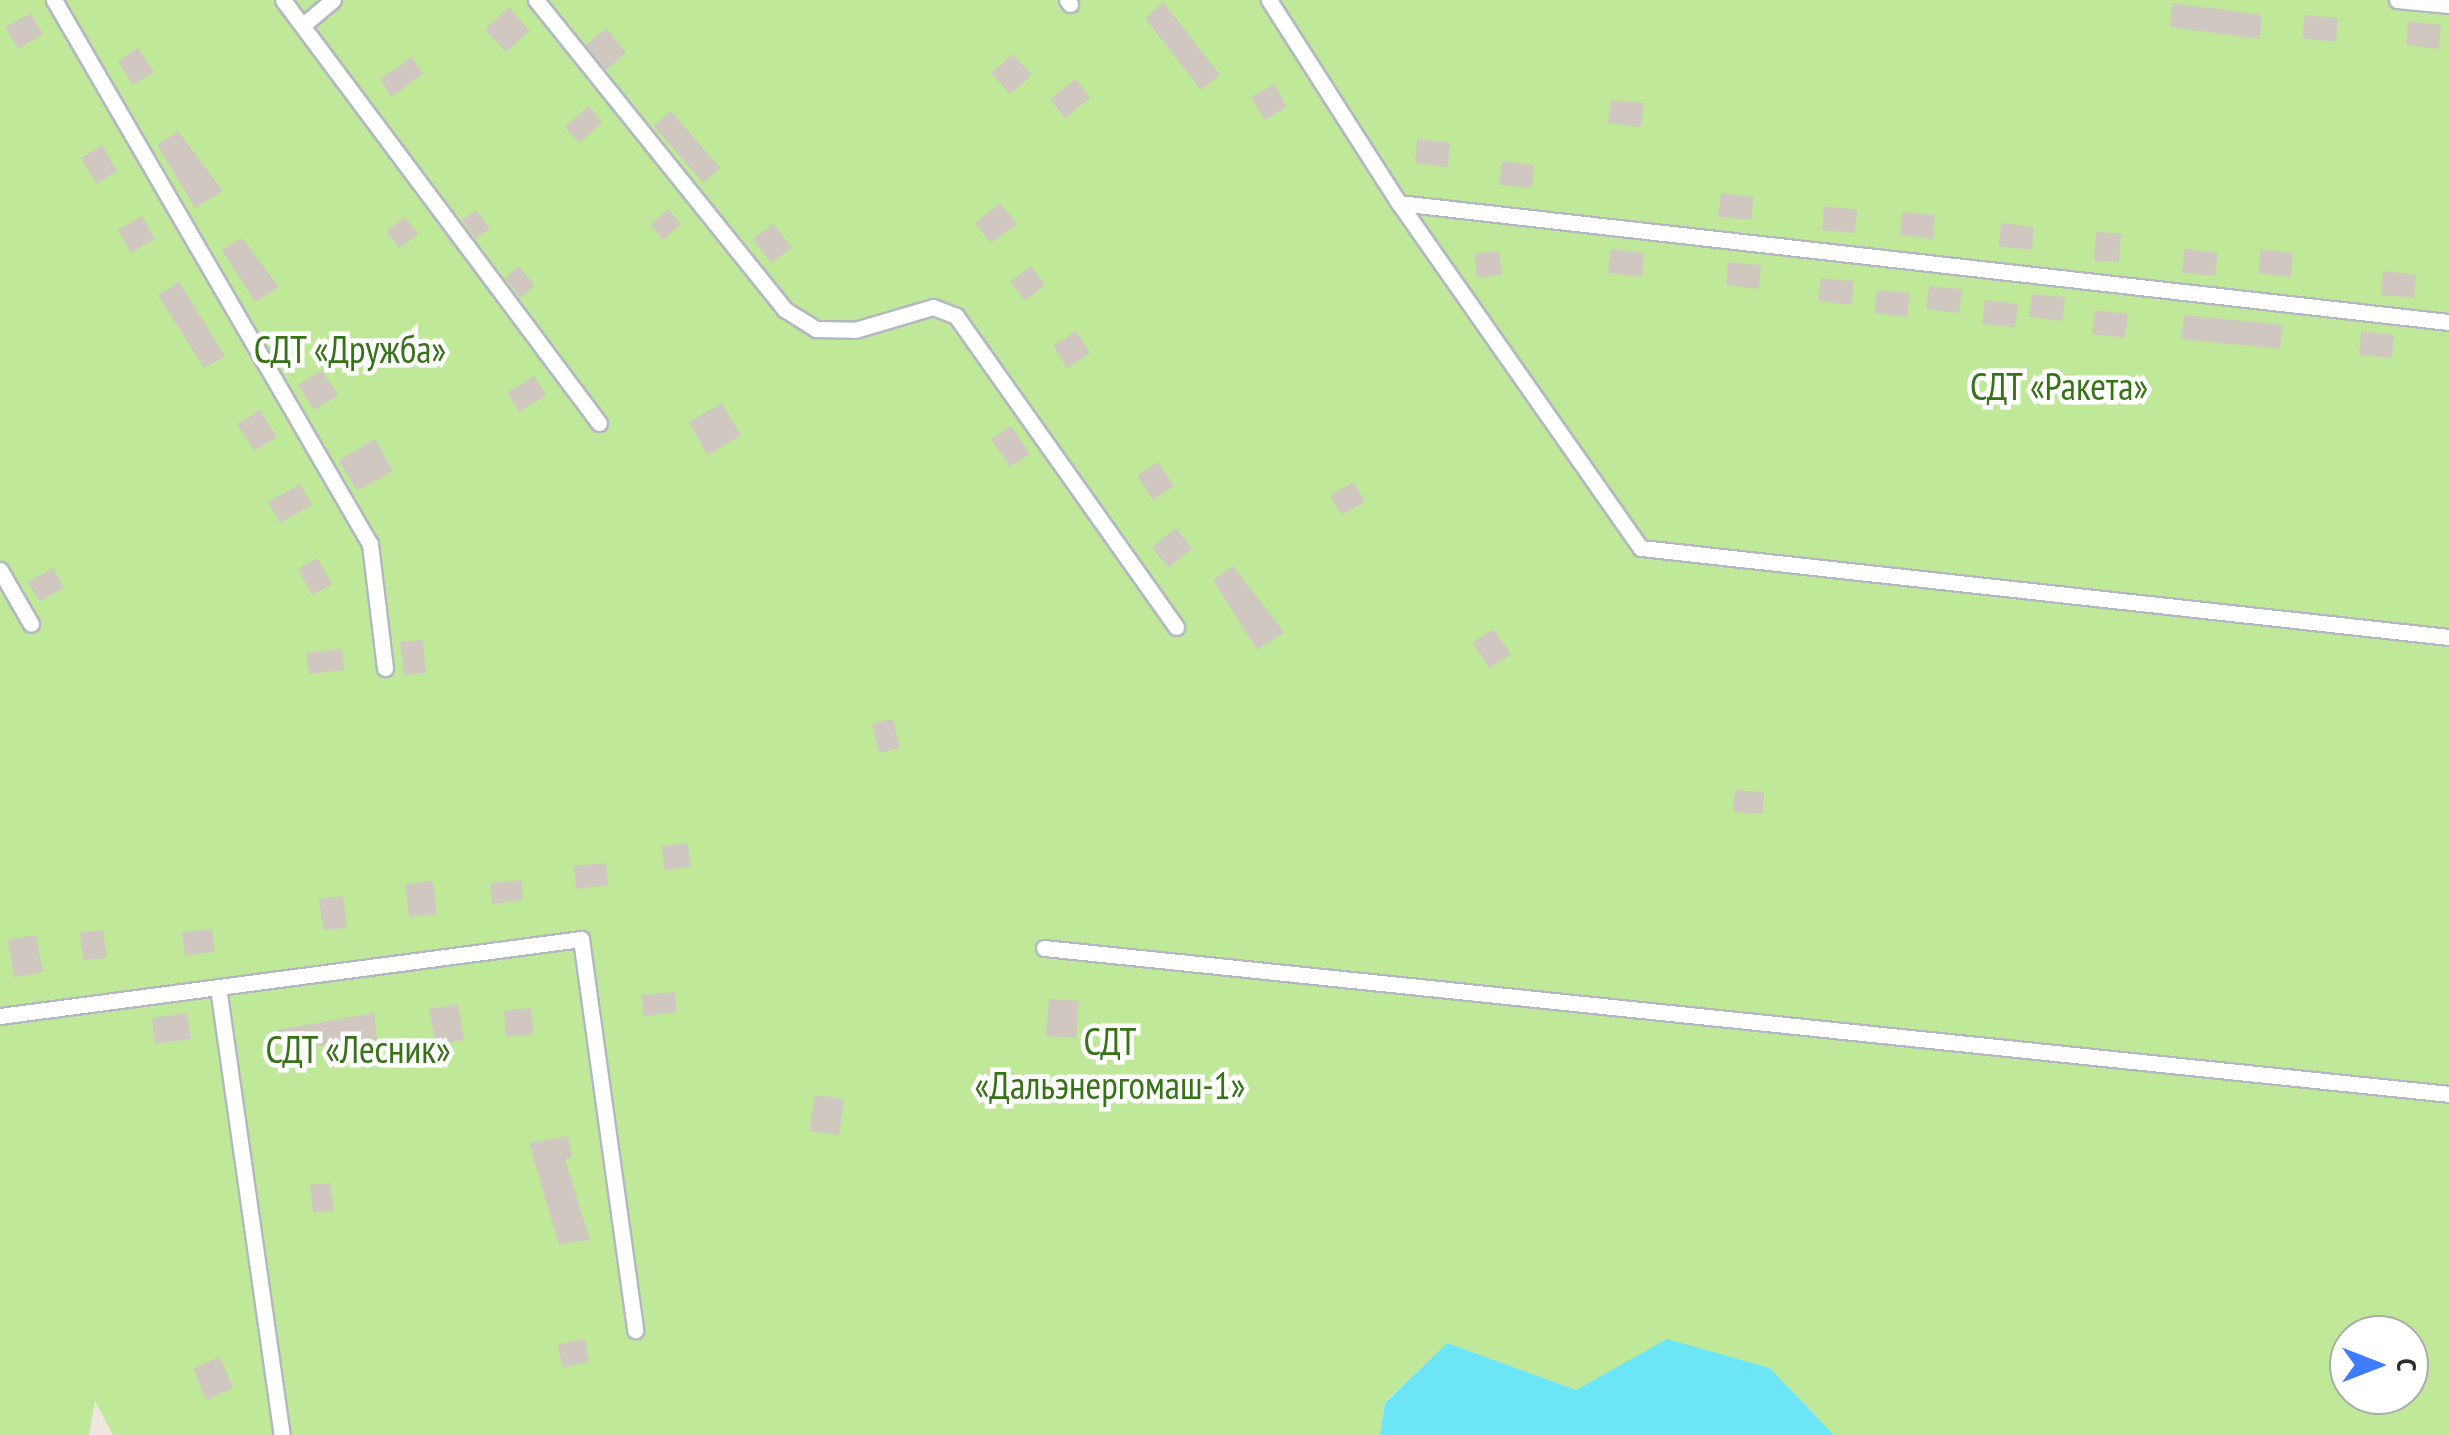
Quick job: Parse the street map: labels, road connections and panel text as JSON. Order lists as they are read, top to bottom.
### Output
{
  "parks": [
    "СДТ «Дружба»",
    "СДТ «Ракета»",
    "СДТ «Дальэнергомаш-1»",
    "СДТ «Лесник»"
  ],
  "north": "right"
}
